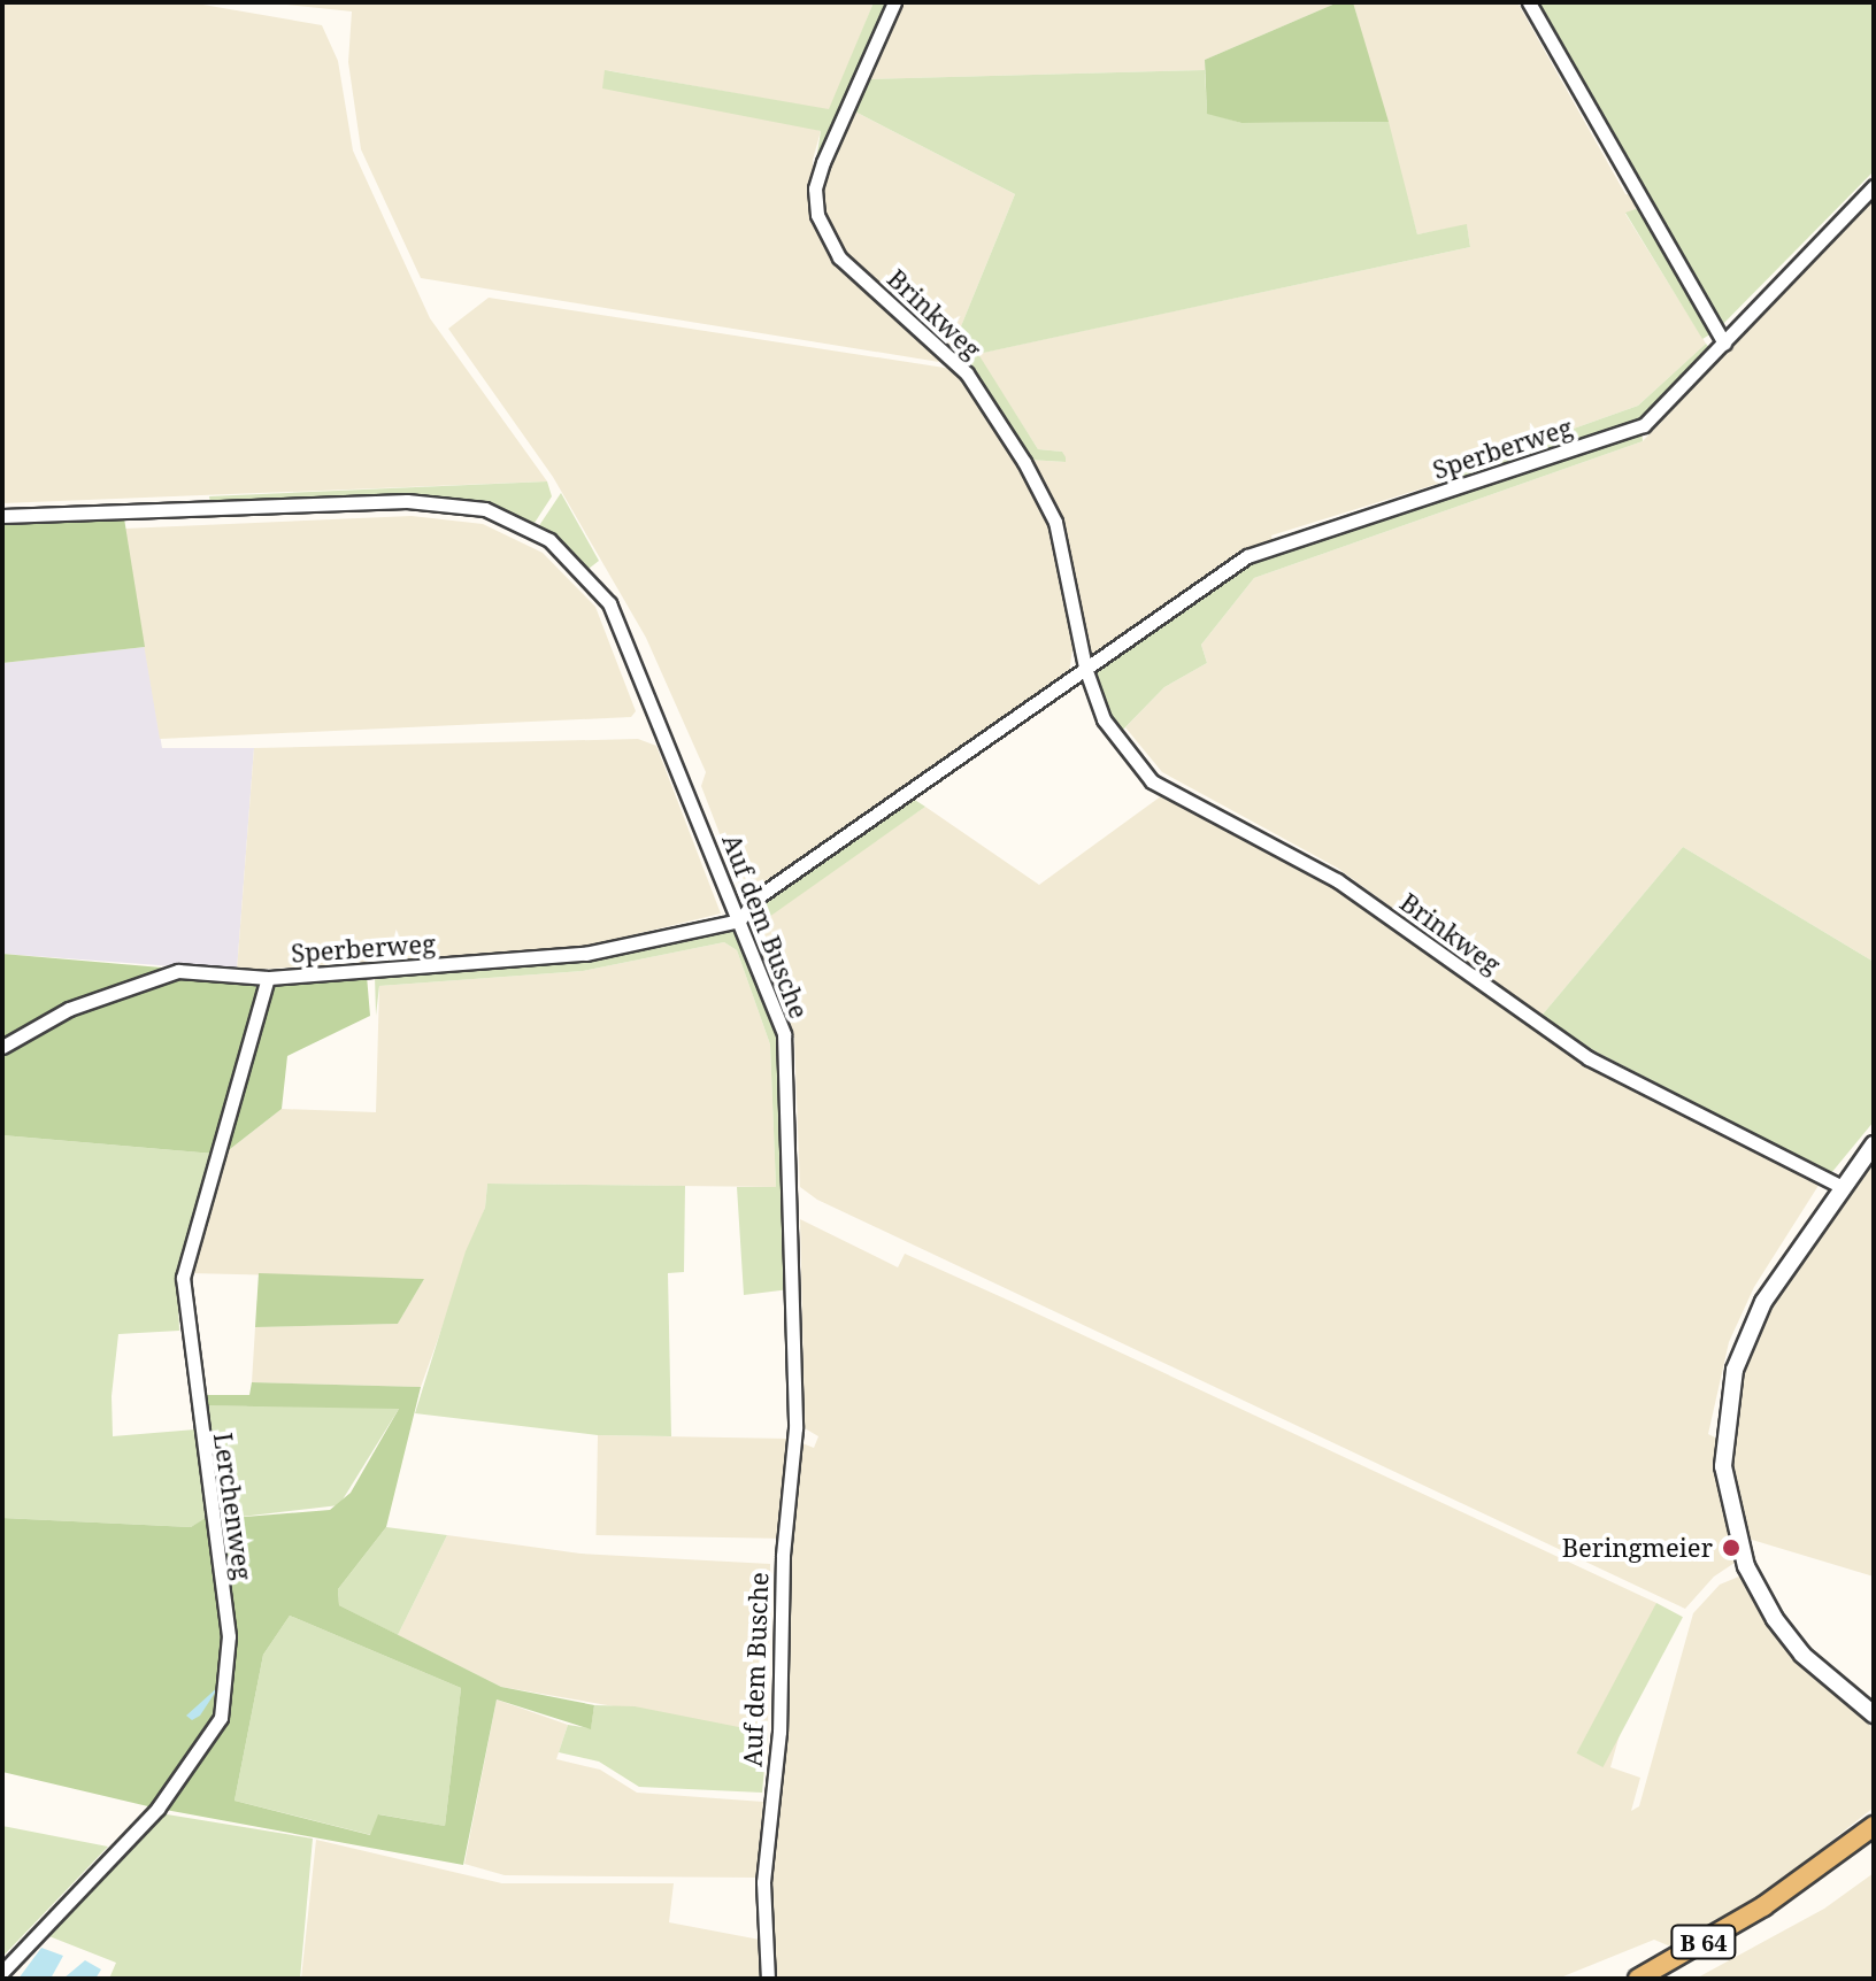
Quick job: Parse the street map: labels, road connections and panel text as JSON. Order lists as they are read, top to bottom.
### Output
{
  "streets": {
    "main road": ["B 64"],
    "street": [
      "Brinkweg",
      "Sperberweg",
      "Auf dem Busche",
      "Lerchenweg"
    ]
  },
  "crossings": [
    ["Brinkweg", "Sperberweg"],
    ["Sperberweg", "Auf dem Busche"],
    ["Sperberweg", "Lerchenweg"]
  ],
  "places": ["Beringmeier"]
}
